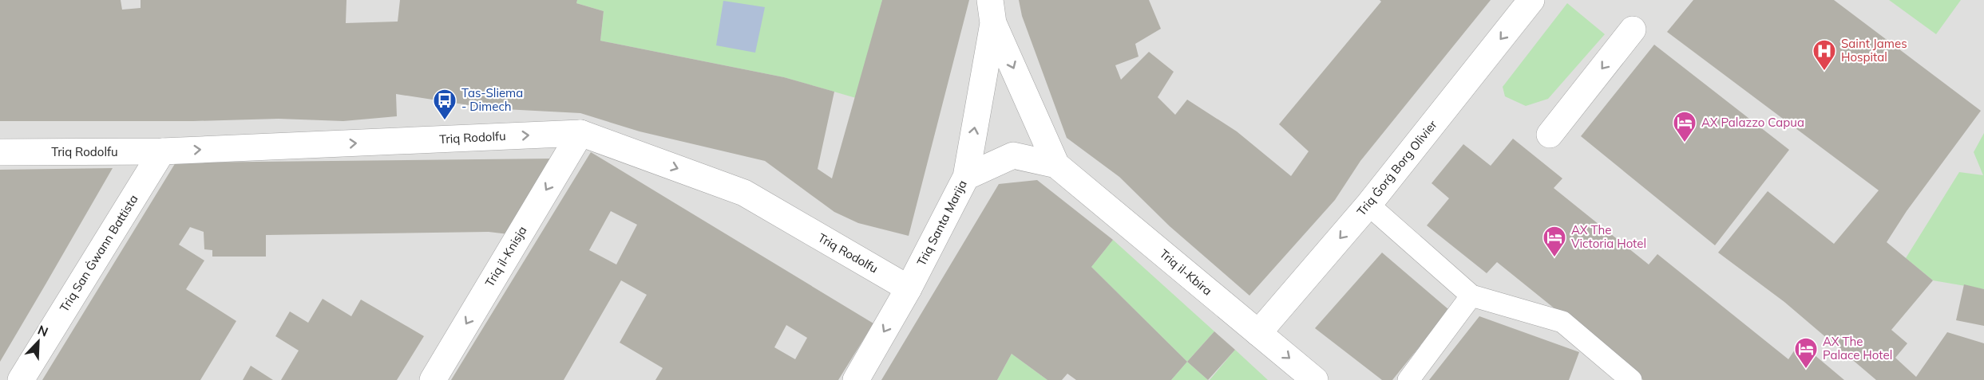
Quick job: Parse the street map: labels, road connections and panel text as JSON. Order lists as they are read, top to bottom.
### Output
{
  "streets": {
    "street": [
      "Triq Rodolfu",
      "Triq Ġorġ Borg Olivier",
      "Triq Santa Marija",
      "Triq San Ġwann Battista",
      "Triq il-Knisja",
      "Triq il-Kbira"
    ]
  },
  "crossings": [
    ["Triq Rodolfu", "Triq Santa Marija"],
    ["Triq Rodolfu", "Triq San Ġwann Battista"],
    ["Triq Rodolfu", "Triq il-Knisja"],
    ["Triq Ġorġ Borg Olivier", "Triq il-Kbira"],
    ["Triq Santa Marija", "Triq il-Kbira"]
  ],
  "one_way": [
    "Triq Rodolfu",
    "Triq Ġorġ Borg Olivier",
    "Triq il-Knisja",
    "Triq il-Kbira"
  ],
  "places": {
    "hospital": ["Saint James Hospital"],
    "bus stop": ["Tas-Sliema - Dimech"],
    "hotel": ["AX Palazzo Capua", "AX The Victoria Hotel", "AX The Palace Hotel"]
  },
  "north": "top right"
}
